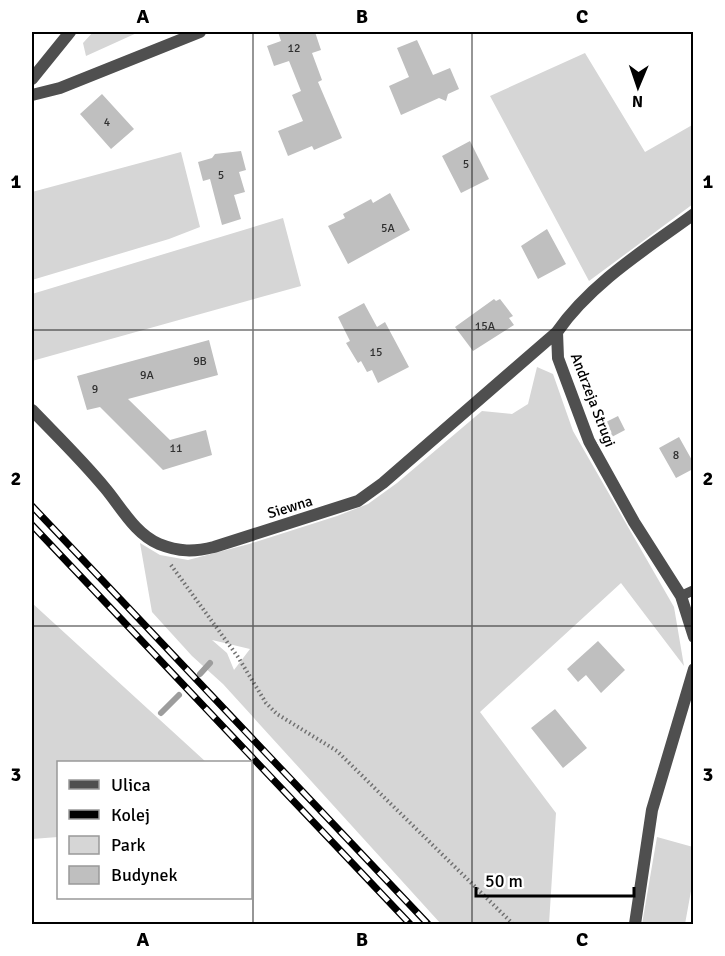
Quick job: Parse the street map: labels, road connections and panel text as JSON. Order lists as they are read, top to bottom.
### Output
{
  "streets": {
    "street": ["Andrzeja Strugi", "Siewna"]
  },
  "crossings": [
    ["Andrzeja Strugi", "Siewna"]
  ],
  "house_numbers": [
    "12",
    "4",
    "5",
    "5",
    "5A",
    "15A",
    "15",
    "9B",
    "9A",
    "9",
    "11",
    "8"
  ],
  "legend": [
    "Ulica",
    "Kolej",
    "Park",
    "Budynek"
  ],
  "scale_bar": "50 m",
  "north": "bottom",
  "grid": {
    "columns": ["A", "B", "C"],
    "rows": ["1", "2", "3"]
  }
}
